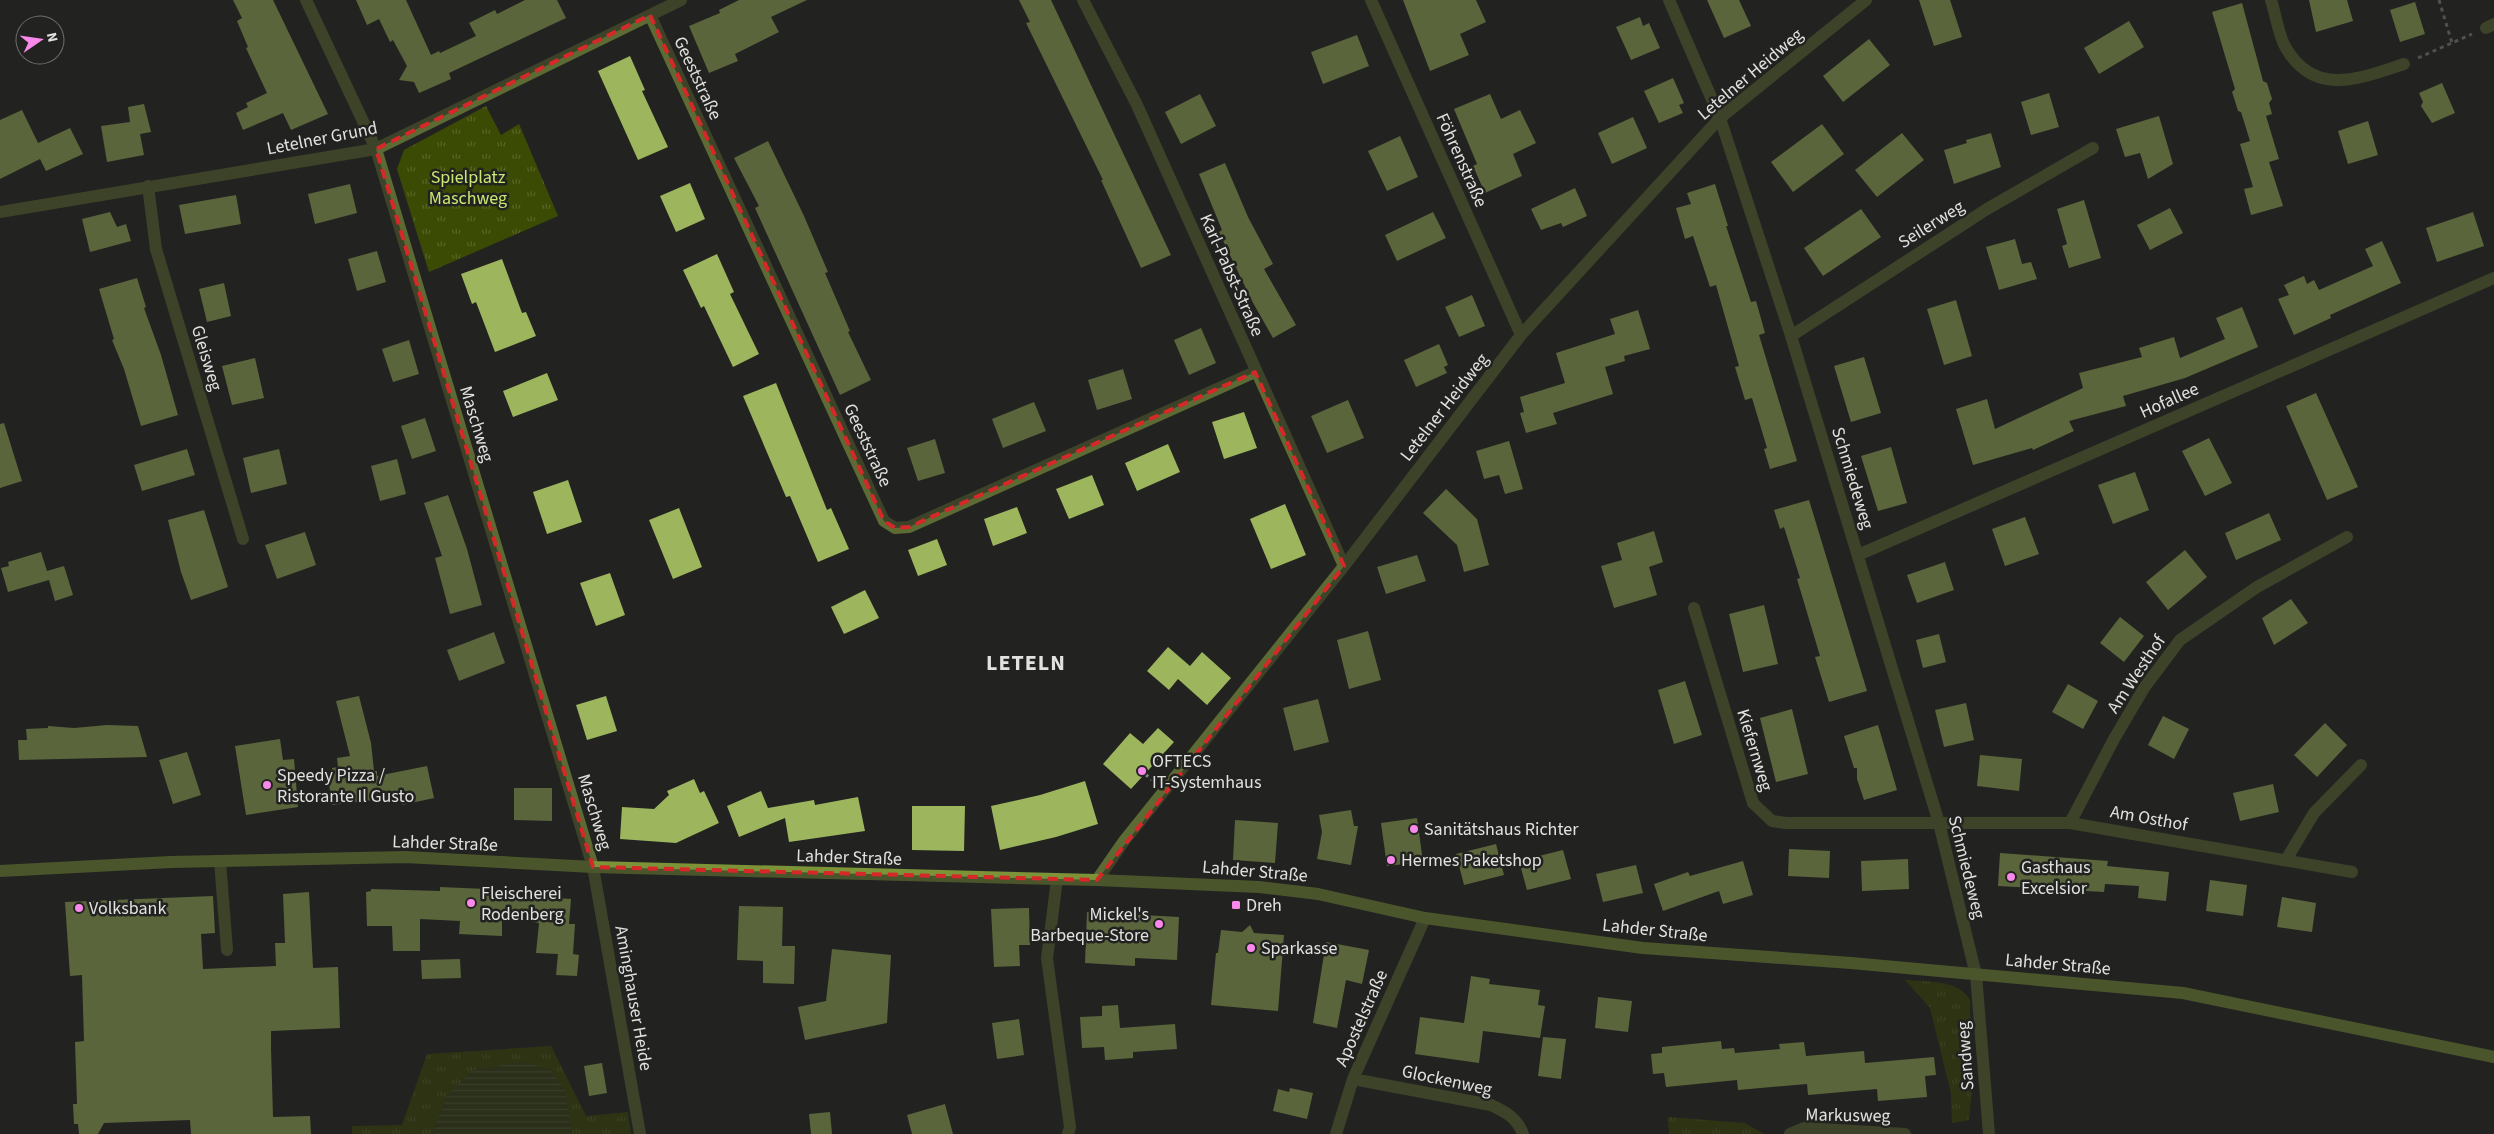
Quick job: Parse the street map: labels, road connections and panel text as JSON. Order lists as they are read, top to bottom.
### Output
{
  "streets": {
    "street": [
      "Letelner Heidweg",
      "Geeststraße",
      "Letelner Grund",
      "Föhrenstraße",
      "Seilerweg",
      "Karl-Pabst-Straße",
      "Gleisweg",
      "Hofallee",
      "Maschweg",
      "Schmiedeweg",
      "Am Westhof",
      "Kiefernweg",
      "Am Osthof",
      "Lahder Straße",
      "Aminghauser Heide",
      "Apostelstraße",
      "Sandweg",
      "Glockenweg",
      "Markusweg"
    ]
  },
  "crossings": [
    ["Letelner Heidweg", "Föhrenstraße"],
    ["Letelner Heidweg", "Karl-Pabst-Straße"],
    ["Letelner Heidweg", "Schmiedeweg"],
    ["Letelner Heidweg", "Lahder Straße"],
    ["Geeststraße", "Letelner Grund"],
    ["Geeststraße", "Karl-Pabst-Straße"],
    ["Letelner Grund", "Gleisweg"],
    ["Letelner Grund", "Maschweg"],
    ["Seilerweg", "Schmiedeweg"],
    ["Hofallee", "Schmiedeweg"],
    ["Maschweg", "Lahder Straße"],
    ["Maschweg", "Aminghauser Heide"],
    ["Schmiedeweg", "Kiefernweg"],
    ["Schmiedeweg", "Am Osthof"],
    ["Schmiedeweg", "Lahder Straße"],
    ["Schmiedeweg", "Sandweg"],
    ["Am Westhof", "Am Osthof"],
    ["Kiefernweg", "Am Osthof"],
    ["Lahder Straße", "Aminghauser Heide"],
    ["Lahder Straße", "Apostelstraße"],
    ["Lahder Straße", "Sandweg"],
    ["Apostelstraße", "Glockenweg"]
  ],
  "districts": ["LETELN"],
  "parks": ["Spielplatz Maschweg"],
  "places": {
    "other": [
      "OFTECS IT-Systemhaus",
      "Speedy Pizza / Ristorante Il Gusto",
      "Sanitätshaus Richter",
      "Hermes Paketshop",
      "Gasthaus Excelsior",
      "Fleischerei Rodenberg",
      "Volksbank",
      "Mickel's Barbeque-Store",
      "Sparkasse"
    ],
    "transit": ["Dreh"]
  },
  "north": "right"
}
